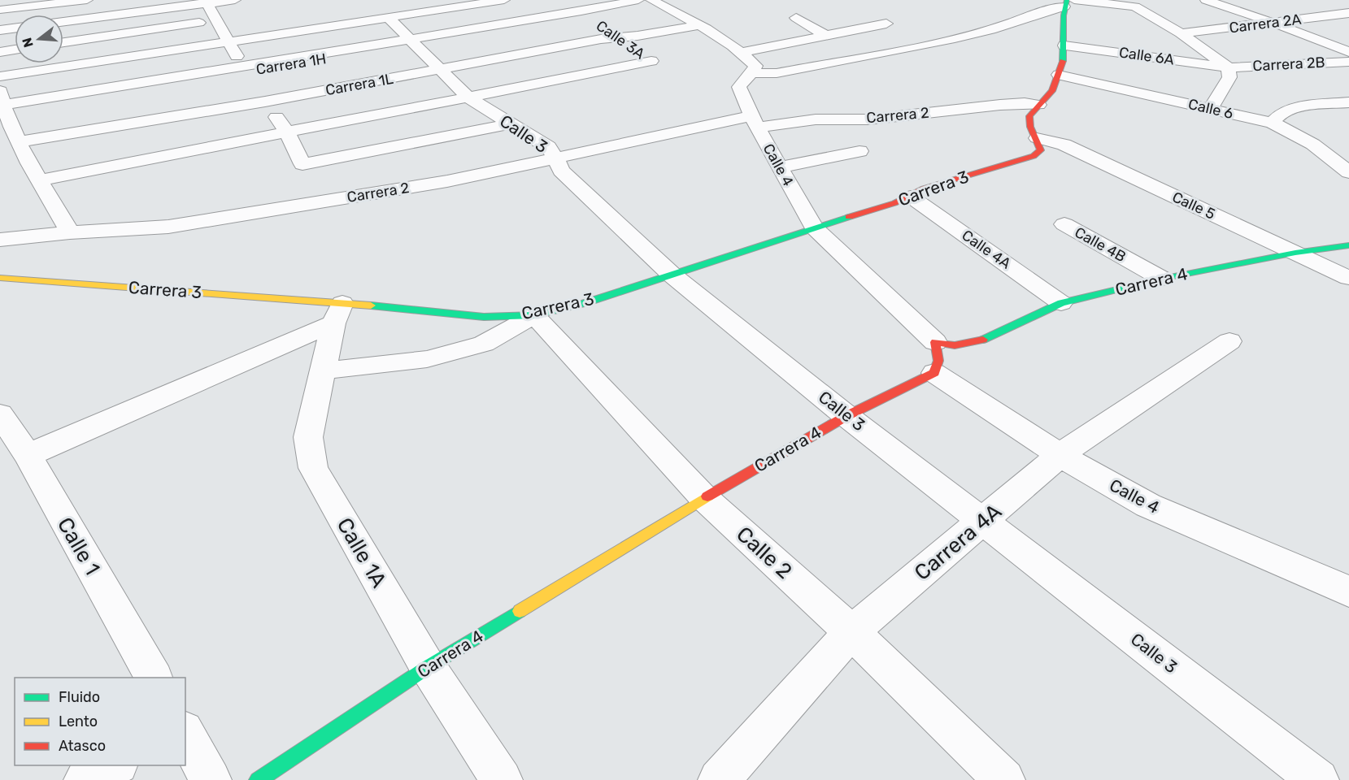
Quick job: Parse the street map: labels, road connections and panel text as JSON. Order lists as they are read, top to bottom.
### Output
{
  "streets": {
    "street": [
      "Carrera 2A",
      "Calle 3A",
      "Calle 6A",
      "Carrera 1H",
      "Carrera 2B",
      "Carrera 1L",
      "Calle 6",
      "Carrera 2",
      "Calle 3",
      "Calle 4",
      "Carrera 3",
      "Calle 5",
      "Calle 4B",
      "Calle 4A",
      "Carrera 4",
      "Carrera 4A",
      "Calle 1",
      "Calle 1A",
      "Calle 2"
    ]
  },
  "crossings": [
    ["Calle 3A", "Carrera 1H"],
    ["Calle 3A", "Carrera 1L"],
    ["Calle 3A", "Calle 3"],
    ["Calle 6A", "Carrera 2B"],
    ["Carrera 1H", "Calle 3"],
    ["Carrera 1L", "Calle 3"],
    ["Carrera 2", "Calle 3"],
    ["Carrera 2", "Calle 4"],
    ["Calle 3", "Carrera 3"],
    ["Calle 3", "Carrera 4"],
    ["Calle 3", "Carrera 4A"],
    ["Calle 4", "Carrera 3"],
    ["Calle 4", "Carrera 4"],
    ["Calle 4", "Carrera 4A"],
    ["Carrera 3", "Calle 5"],
    ["Carrera 3", "Calle 4A"],
    ["Carrera 3", "Calle 1A"],
    ["Carrera 3", "Calle 2"],
    ["Calle 5", "Carrera 4"],
    ["Calle 4B", "Carrera 4"],
    ["Calle 4A", "Carrera 4"],
    ["Carrera 4", "Calle 1A"],
    ["Carrera 4", "Calle 2"],
    ["Carrera 4A", "Calle 2"]
  ],
  "legend": ["Fluido", "Lento", "Atasco"],
  "north": "left"
}
